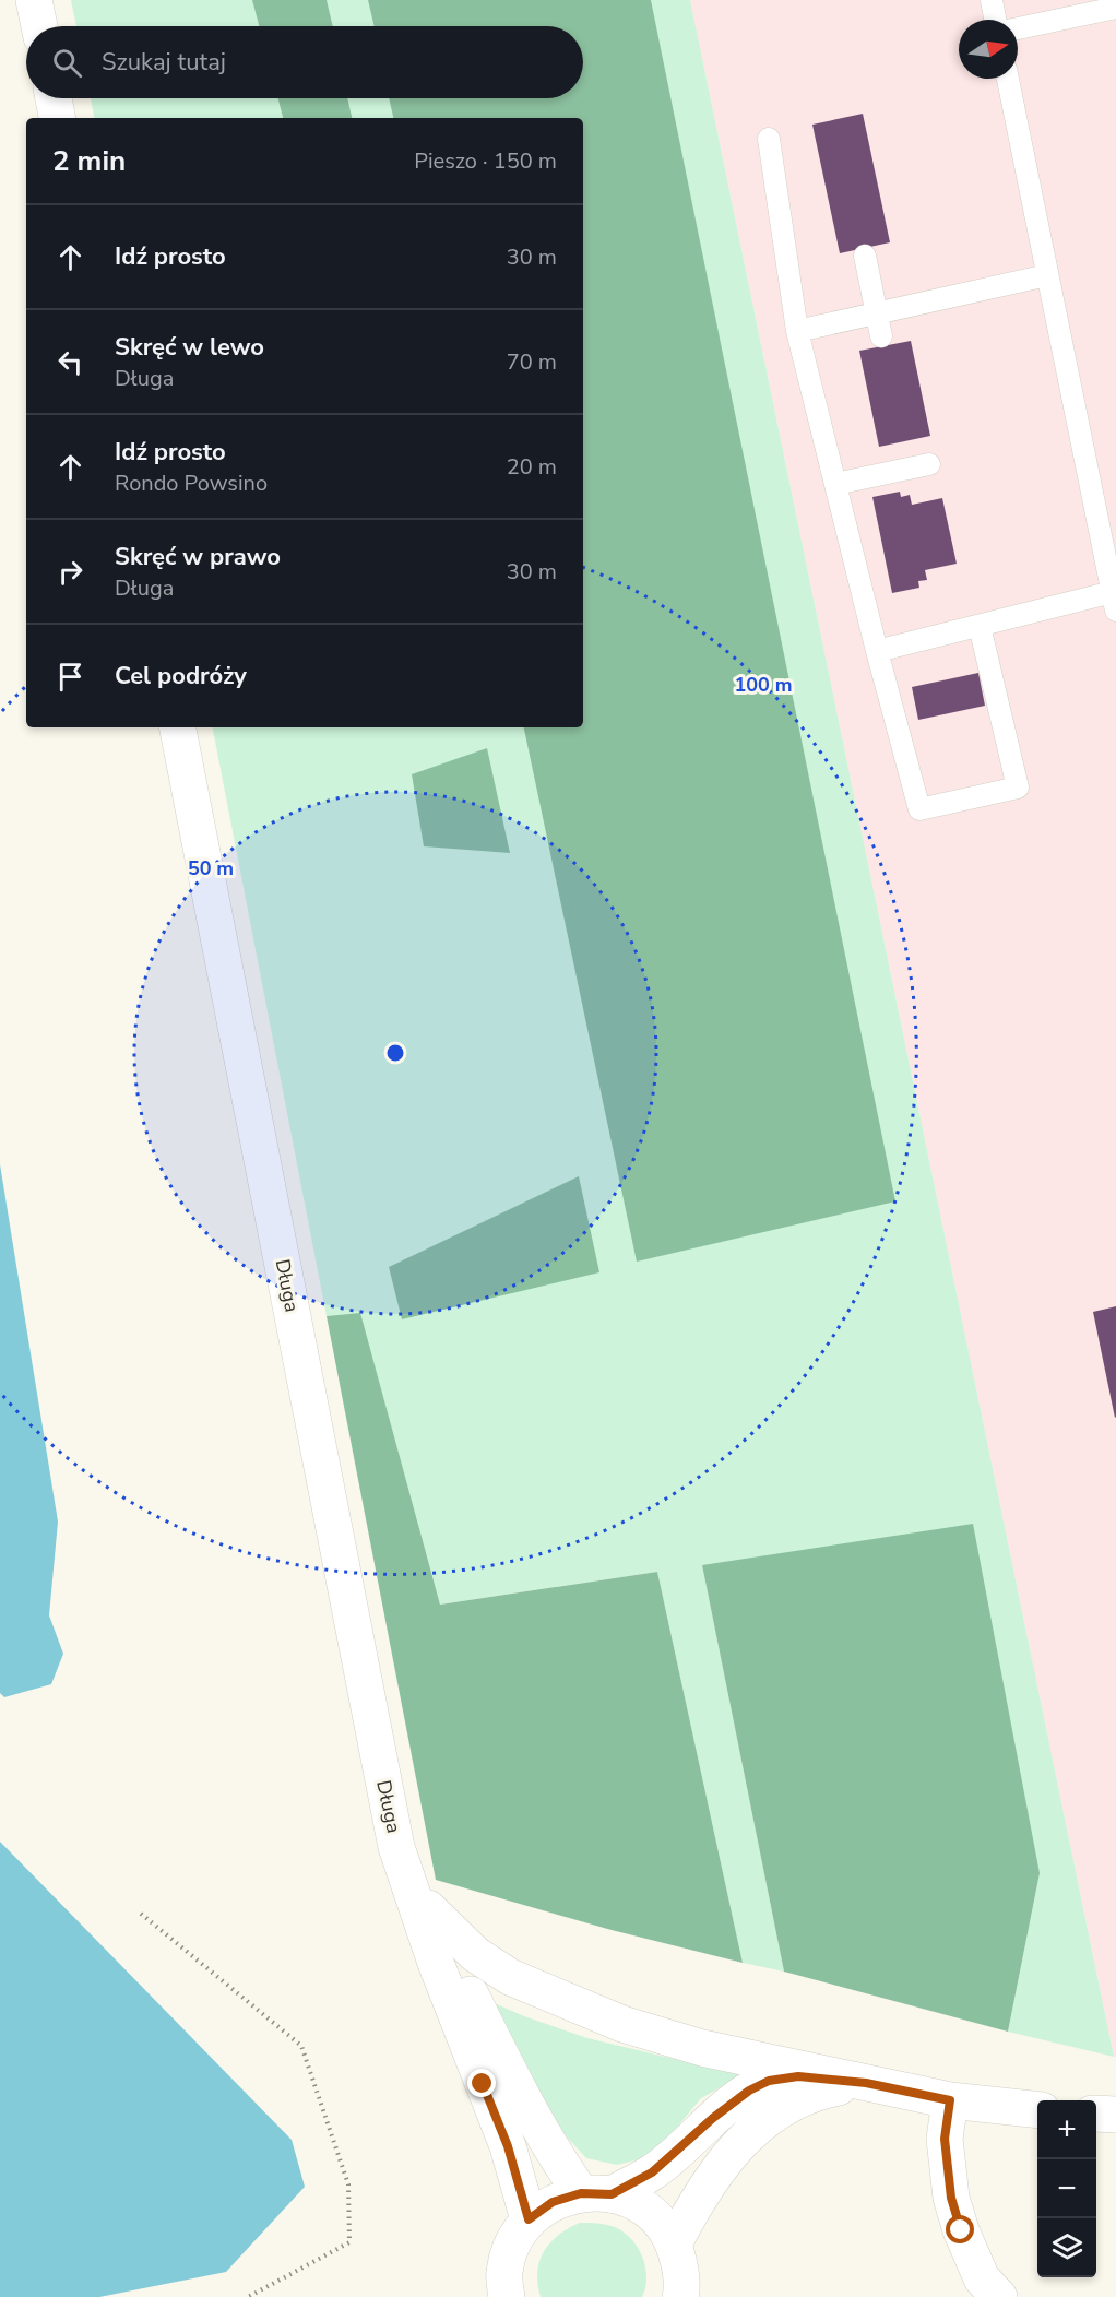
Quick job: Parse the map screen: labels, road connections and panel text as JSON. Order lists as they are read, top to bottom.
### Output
{
  "streets": {
    "main road": ["Długa"]
  },
  "north": "right",
  "page": {
    "search": "Szukaj tutaj",
    "heading": ["2 min", "Pieszo · 150 m"],
    "list": [
      ["Idź prosto", "30 m"],
      ["Skręć w lewo", "Długa", "70 m"],
      ["Idź prosto", "Rondo Powsino", "20 m"],
      ["Skręć w prawo", "Długa", "30 m"],
      "Cel podróży"
    ],
    "map_buttons": ["+", "−"]
  },
  "rings": ["100 m", "50 m"]
}
